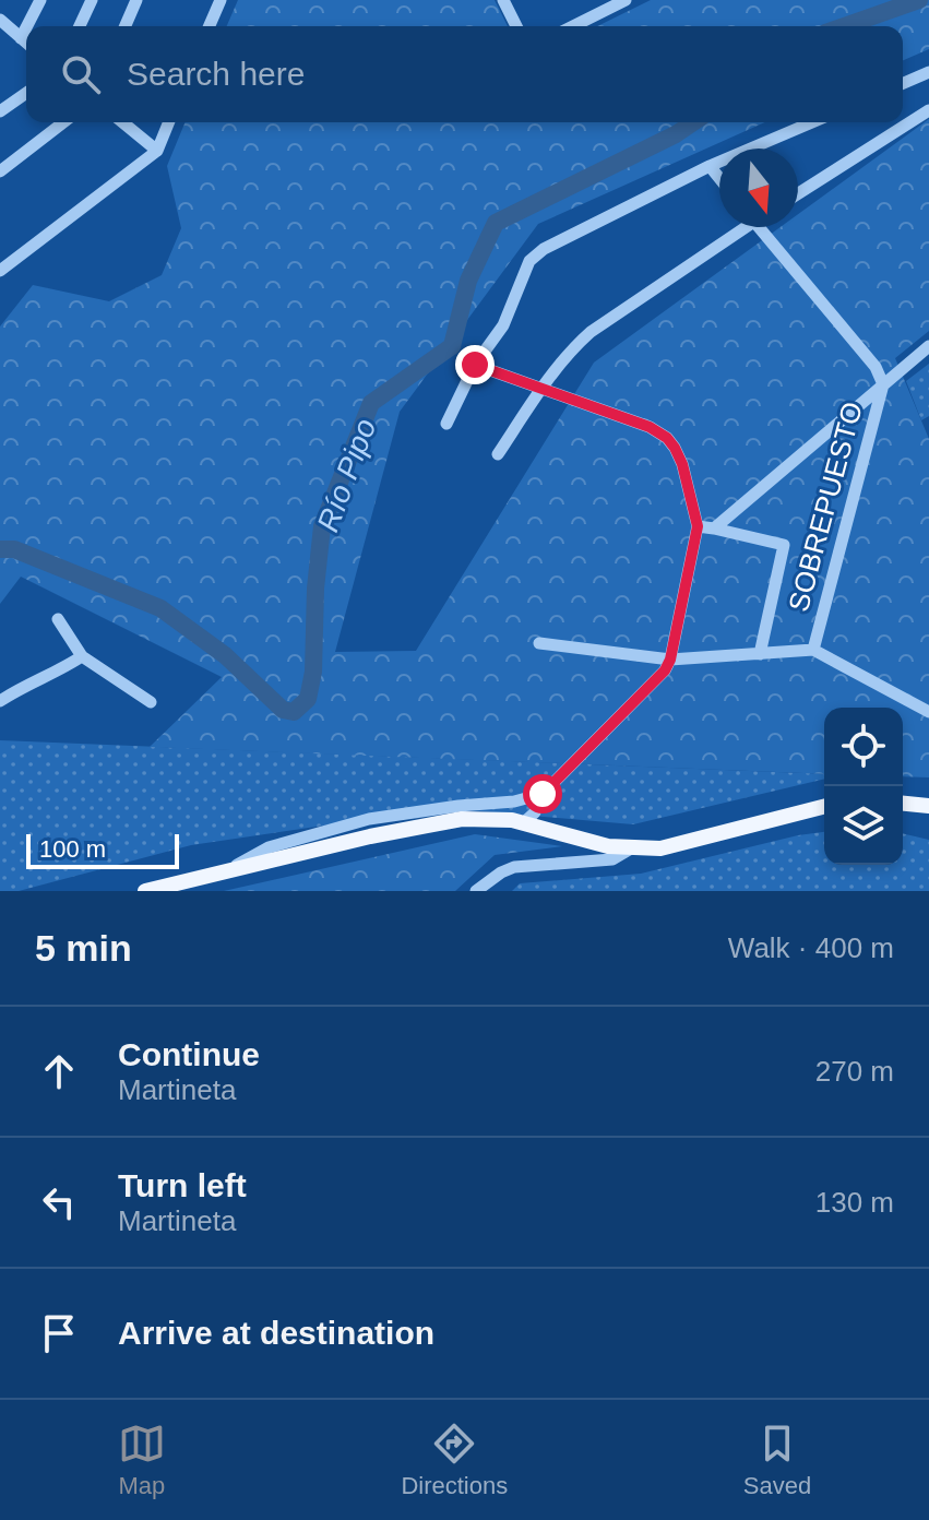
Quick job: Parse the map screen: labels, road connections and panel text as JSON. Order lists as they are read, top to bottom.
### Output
{
  "streets": {
    "street": ["SOBREPUESTO"]
  },
  "water": ["Río Pipo"],
  "scale_bar": "100 m",
  "north": "bottom",
  "page": {
    "search": "Search here",
    "scale": "100 m",
    "heading": ["5 min", "Walk · 400 m"],
    "list": [
      ["Continue", "Martineta", "270 m"],
      ["Turn left", "Martineta", "130 m"],
      "Arrive at destination"
    ],
    "nav": ["Map", "Directions", "Saved"]
  }
}
